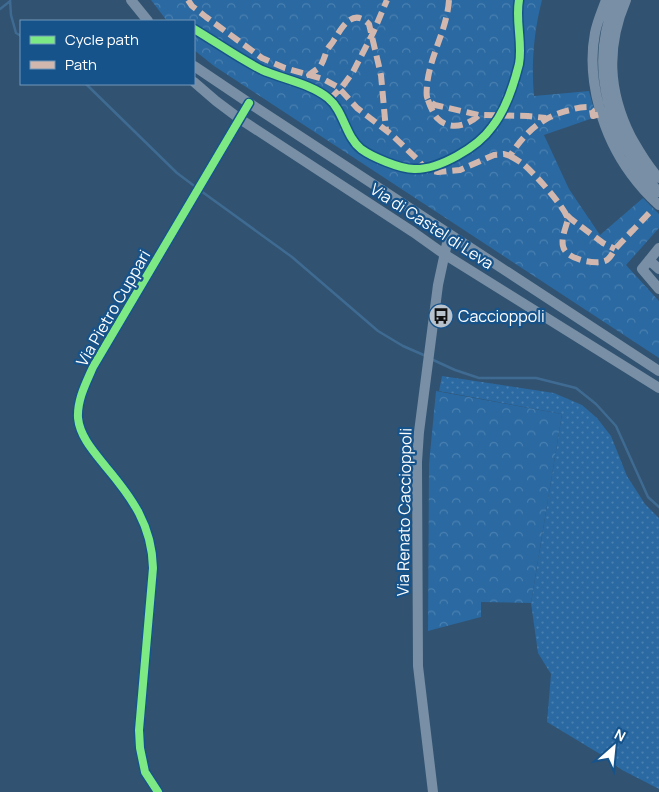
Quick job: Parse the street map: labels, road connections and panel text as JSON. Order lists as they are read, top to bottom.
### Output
{
  "streets": {
    "street": ["Via di Castel di Leva", "Via Pietro Cuppari", "Via Renato Caccioppoli"]
  },
  "crossings": [
    ["Via di Castel di Leva", "Via Pietro Cuppari"],
    ["Via di Castel di Leva", "Via Renato Caccioppoli"]
  ],
  "places": {
    "bus stop": ["Caccioppoli"]
  },
  "legend": ["Cycle path", "Path"],
  "north": "top right"
}
